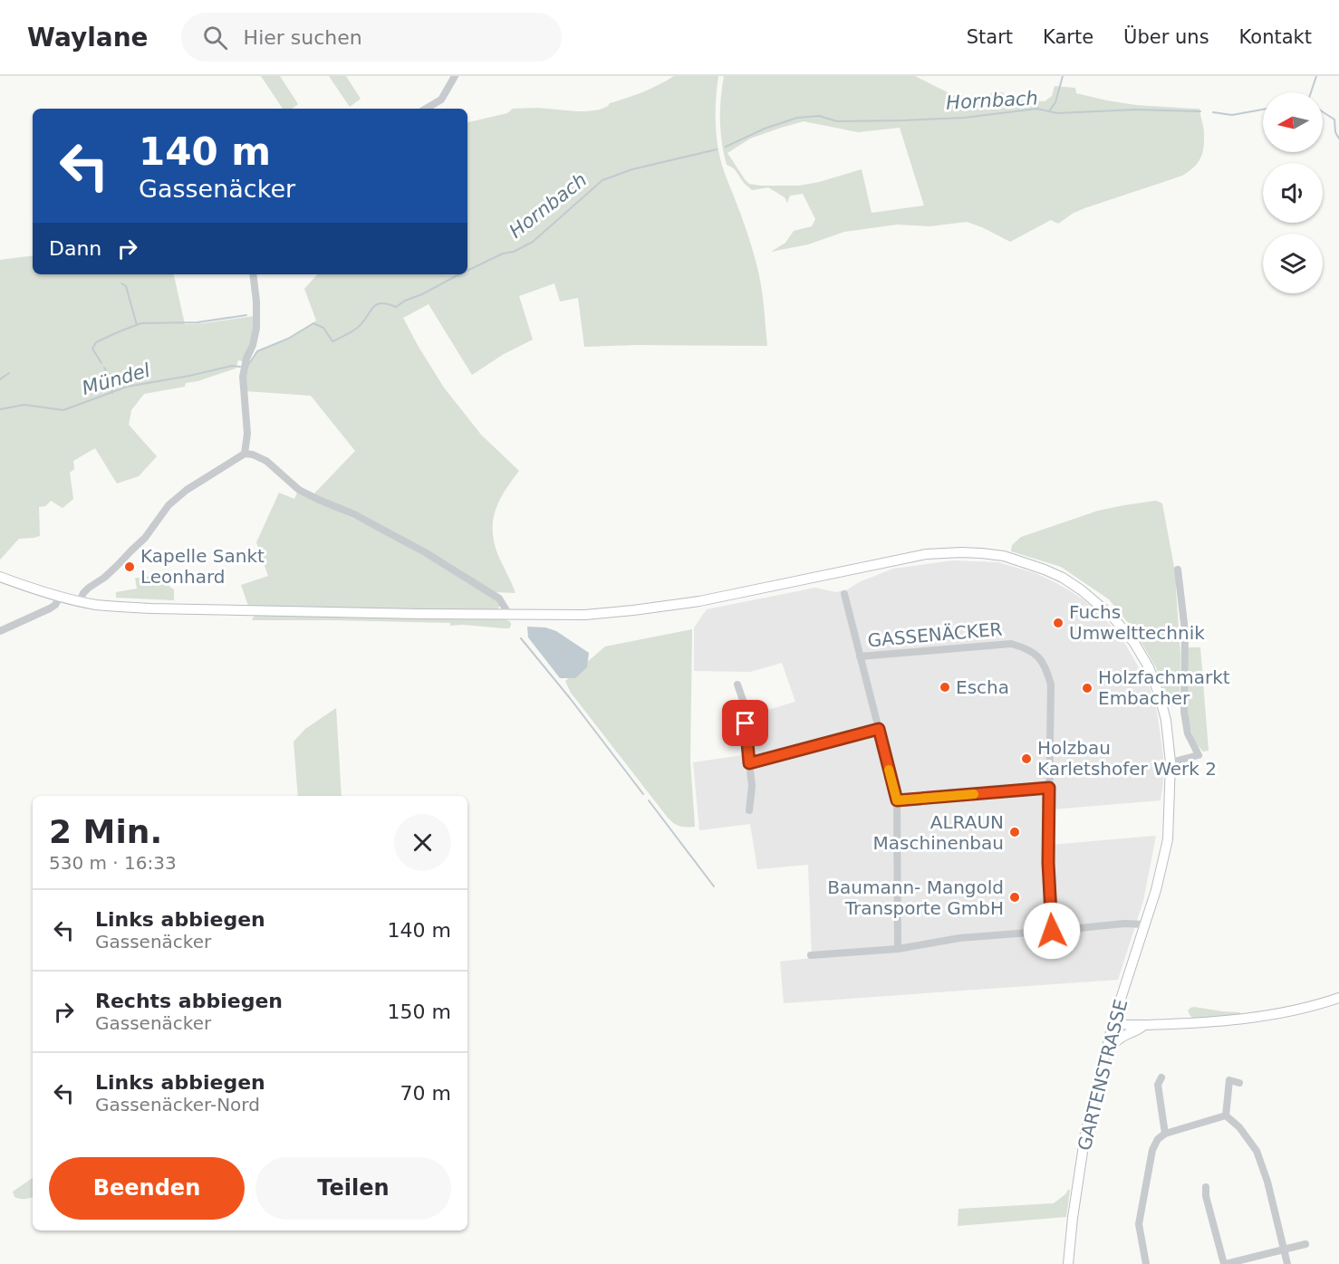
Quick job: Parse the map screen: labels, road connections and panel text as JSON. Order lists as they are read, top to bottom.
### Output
{
  "streets": {
    "main road": ["GARTENSTRASSE"],
    "street": ["GASSENÄCKER"]
  },
  "water": ["Hornbach", "Mündel"],
  "places": [
    "Kapelle Sankt Leonhard",
    "Fuchs Umwelttechnik",
    "Escha",
    "Holzfachmarkt Embacher",
    "Holzbau Karletshofer Werk 2",
    "ALRAUN Maschinenbau",
    "Baumann- Mangold Transporte GmbH"
  ],
  "north": "left",
  "page": {
    "header": "Waylane",
    "search": "Hier suchen",
    "nav": [
      "Start",
      "Karte",
      "Über uns",
      "Kontakt"
    ],
    "turn": ["140 m", "Gassenäcker"],
    "then": "Dann",
    "heading": ["2 Min.", "530 m · 16:33"],
    "list": [
      {
        "name": "Links abbiegen",
        "note": "Gassenäcker",
        "value": "140 m"
      },
      {
        "name": "Rechts abbiegen",
        "note": "Gassenäcker",
        "value": "150 m"
      },
      {
        "name": "Links abbiegen",
        "note": "Gassenäcker-Nord",
        "value": "70 m"
      }
    ],
    "buttons": ["Beenden", "Teilen"]
  }
}
